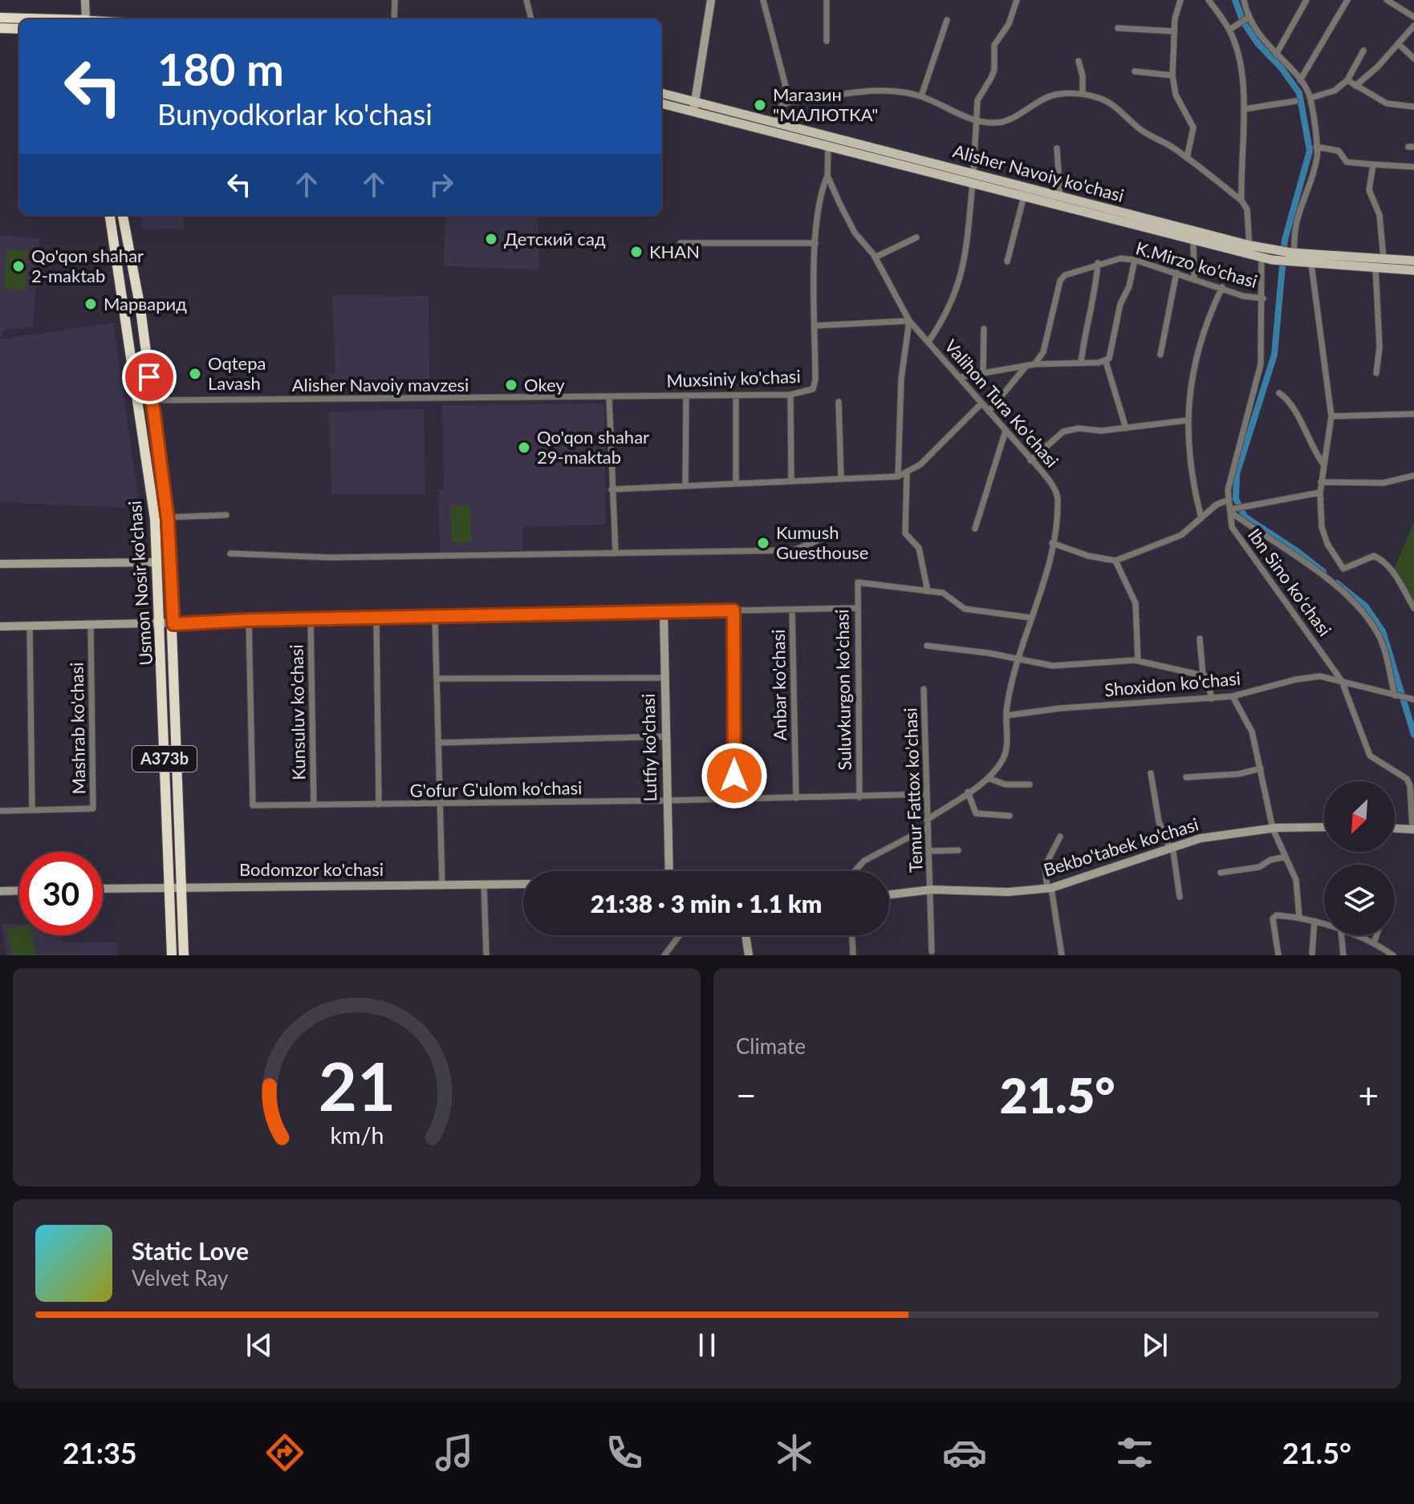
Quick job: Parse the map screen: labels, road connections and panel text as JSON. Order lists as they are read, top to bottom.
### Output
{
  "streets": {
    "highway": ["Usmon Nosir ko'chasi", "A373b"],
    "main road": ["Alisher Navoiy ko'chasi"],
    "street": [
      "K.Mirzo ko'chasi",
      "Muxsiniy ko'chasi",
      "Alisher Navoiy mavzesi",
      "Valihon Tura Ko'chasi",
      "Ibn Sino ko‘chasi",
      "Shoxidon ko'chasi",
      "Anbar ko'chasi",
      "Suluvkurgon ko'chasi",
      "Kunsuluv ko'chasi",
      "Mashrab ko'chasi",
      "Lutfiy ko'chasi",
      "G'ofur G'ulom ko'chasi",
      "Temur Fattox ko'chasi",
      "Bekbo'tabek ko'chasi",
      "Bodomzor ko'chasi"
    ]
  },
  "crossings": [
    ["Alisher Navoiy ko'chasi", "Valihon Tura Ko'chasi"],
    ["Alisher Navoiy ko'chasi", "Ibn Sino ko‘chasi"],
    ["K.Mirzo ko'chasi", "Ibn Sino ko‘chasi"],
    ["Muxsiniy ko'chasi", "Alisher Navoiy mavzesi"],
    ["Muxsiniy ko'chasi", "Valihon Tura Ko'chasi"],
    ["Alisher Navoiy mavzesi", "Usmon Nosir ko'chasi"],
    ["Valihon Tura Ko'chasi", "Shoxidon ko'chasi"],
    ["Valihon Tura Ko'chasi", "Temur Fattox ko'chasi"],
    ["Ibn Sino ko‘chasi", "Shoxidon ko'chasi"],
    ["Usmon Nosir ko'chasi", "Bodomzor ko'chasi"],
    ["Anbar ko'chasi", "G'ofur G'ulom ko'chasi"],
    ["Suluvkurgon ko'chasi", "G'ofur G'ulom ko'chasi"],
    ["Kunsuluv ko'chasi", "G'ofur G'ulom ko'chasi"],
    ["Lutfiy ko'chasi", "G'ofur G'ulom ko'chasi"],
    ["G'ofur G'ulom ko'chasi", "Temur Fattox ko'chasi"],
    ["Temur Fattox ko'chasi", "Bekbo'tabek ko'chasi"]
  ],
  "places": [
    "Магазин \"МАЛЮТКА\"",
    "Детский сад",
    "KHAN",
    "Qo'qon shahar 2-maktab",
    "Марварид",
    "Oqtepa Lavash",
    "Okey",
    "Qo'qon shahar 29-maktab",
    "Kumush Guesthouse"
  ],
  "north": "bottom left",
  "page": {
    "turn": ["180 m", "Bunyodkorlar ko'chasi"],
    "limit": "30",
    "trip": "21:38 · 3 min · 1.1 km",
    "tile": "Climate",
    "heat": ["−", "21.5°", "+"],
    "song": ["Static Love", "Velvet Ray"],
    "tabs": ["21:35", "21.5°"],
    "gauge": ["21", "km/h"]
  }
}
